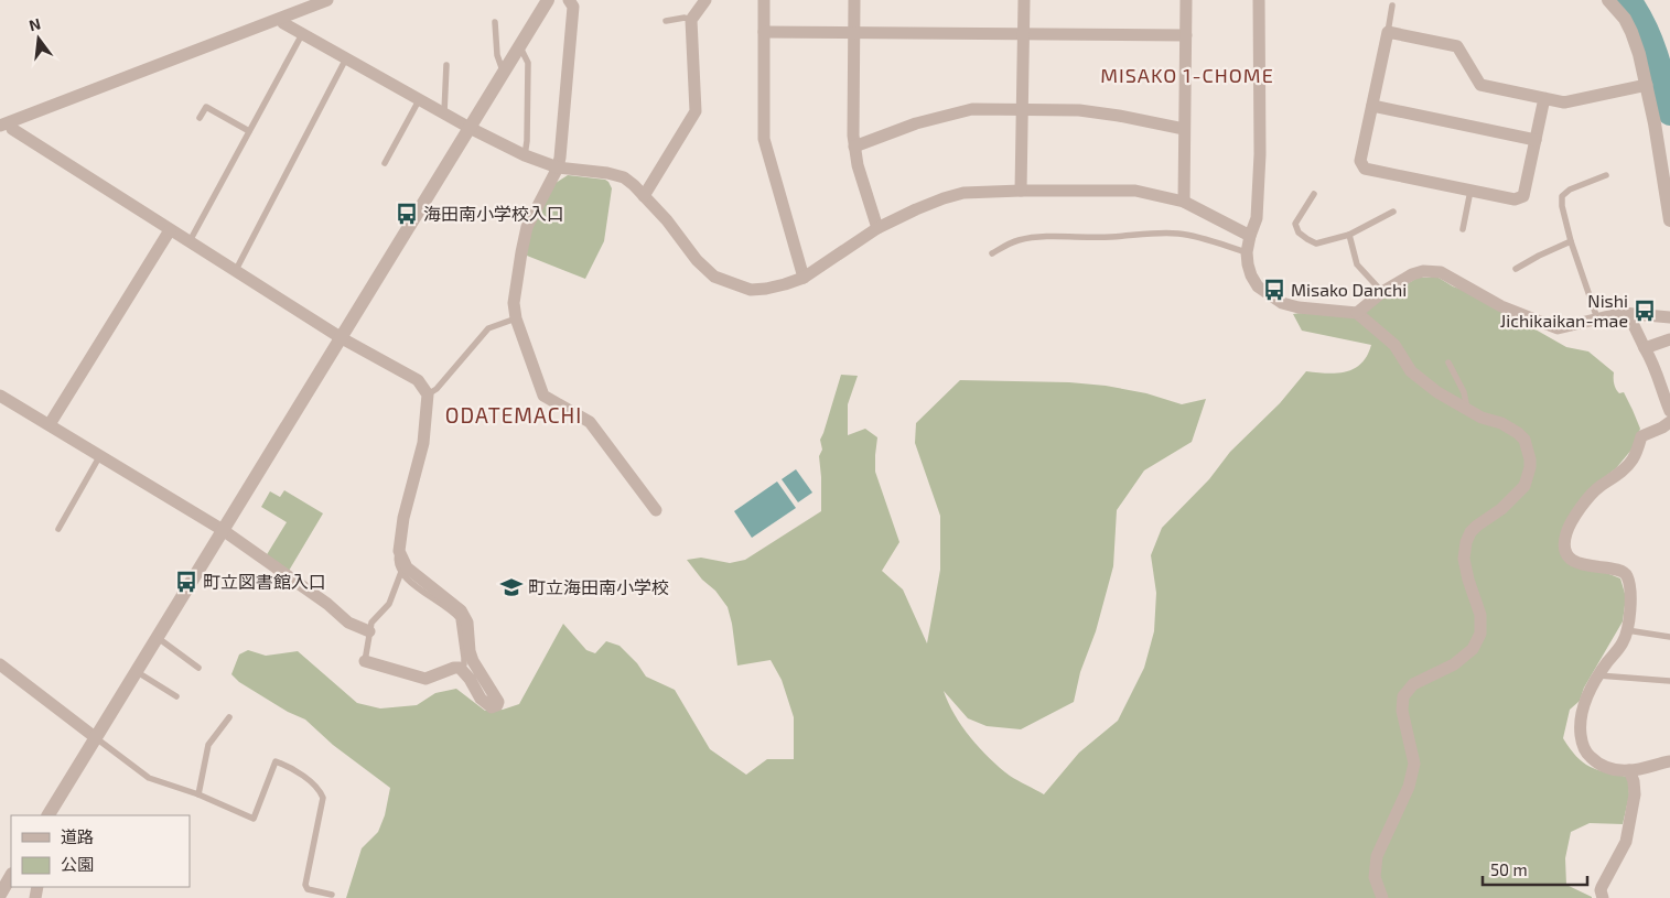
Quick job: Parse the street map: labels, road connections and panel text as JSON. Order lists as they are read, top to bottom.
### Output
{
  "districts": ["MISAKO 1-CHOME", "ODATEMACHI"],
  "places": {
    "bus stop": [
      "海田南小学校入口",
      "Misako Danchi",
      "Nishi Jichikaikan-mae",
      "町立図書館入口"
    ],
    "school or university": ["町立海田南小学校"]
  },
  "legend": ["道路", "公園"],
  "scale_bar": "50 m",
  "north": "top"
}
